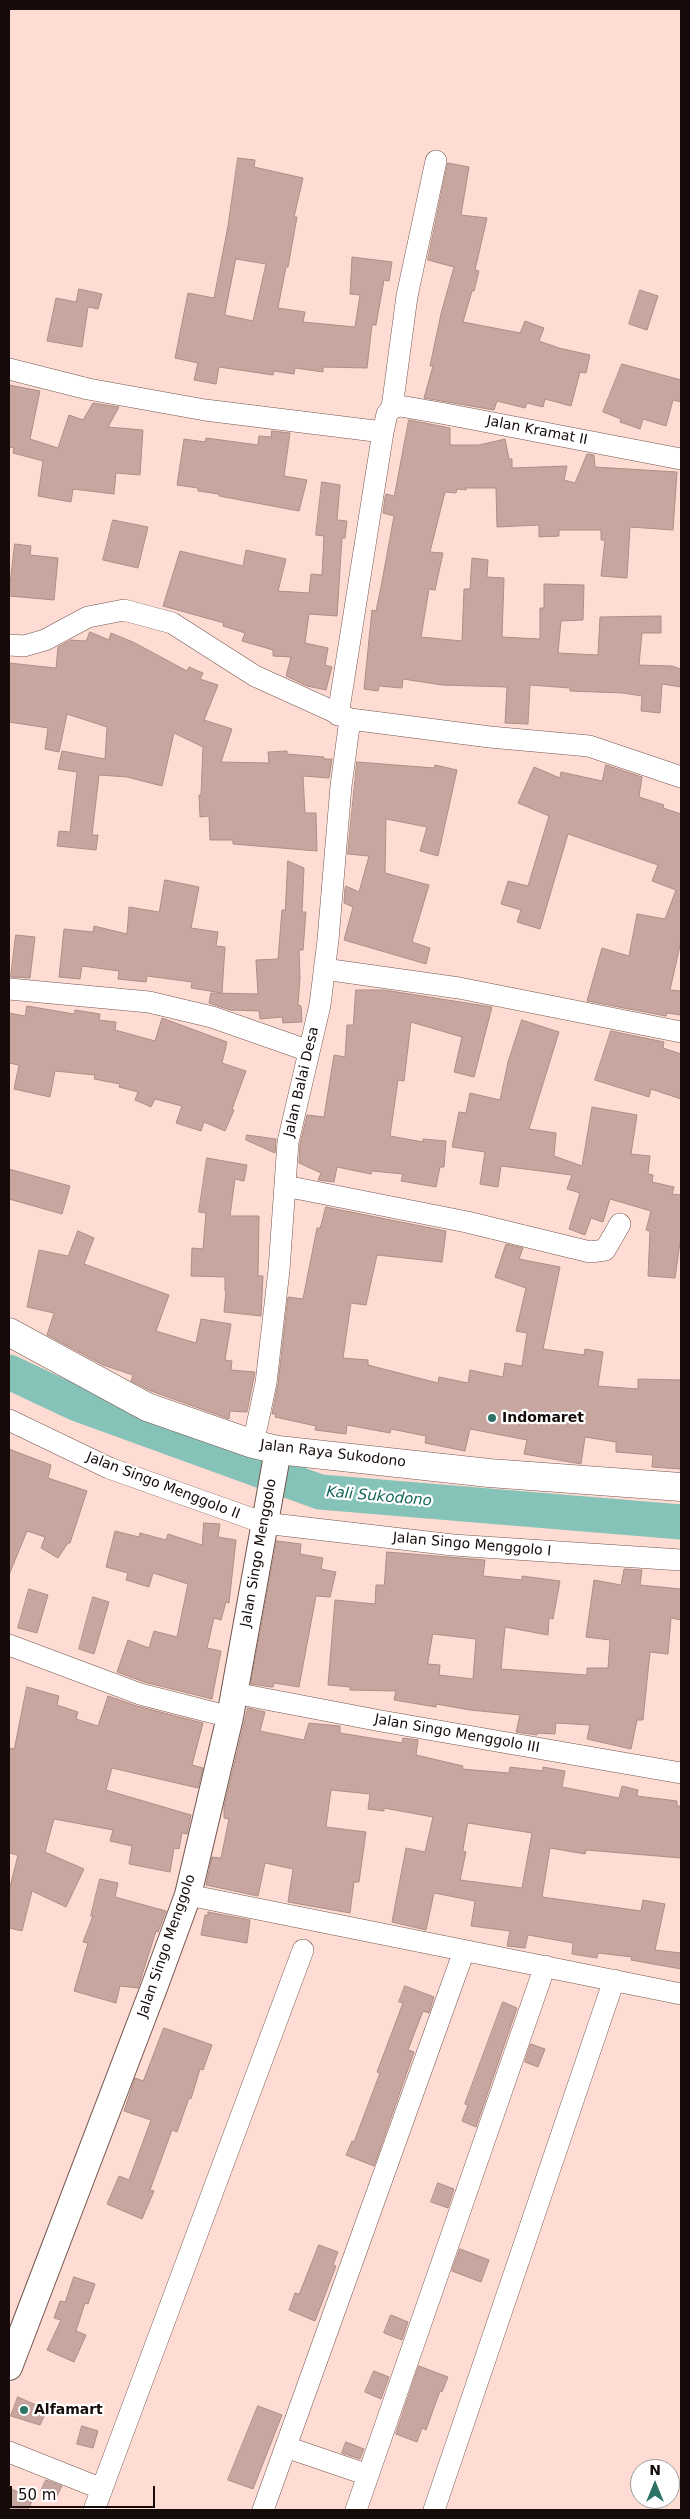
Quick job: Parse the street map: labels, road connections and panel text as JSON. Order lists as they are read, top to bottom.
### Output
{
  "streets": {
    "main road": ["Jalan Raya Sukodono"],
    "street": [
      "Jalan Kramat II",
      "Jalan Balai Desa",
      "Jalan Singo Menggolo II",
      "Jalan Singo Menggolo I",
      "Jalan Singo Menggolo",
      "Jalan Singo Menggolo III"
    ]
  },
  "crossings": [
    ["Jalan Kramat II", "Jalan Balai Desa"],
    ["Jalan Balai Desa", "Jalan Raya Sukodono"],
    ["Jalan Balai Desa", "Jalan Singo Menggolo"],
    ["Jalan Raya Sukodono", "Jalan Singo Menggolo"],
    ["Jalan Singo Menggolo II", "Jalan Singo Menggolo I"],
    ["Jalan Singo Menggolo II", "Jalan Singo Menggolo"],
    ["Jalan Singo Menggolo I", "Jalan Singo Menggolo"],
    ["Jalan Singo Menggolo", "Jalan Singo Menggolo III"]
  ],
  "water": ["Kali Sukodono"],
  "places": ["Indomaret", "Alfamart"],
  "scale_bar": "50 m",
  "north": "top"
}
